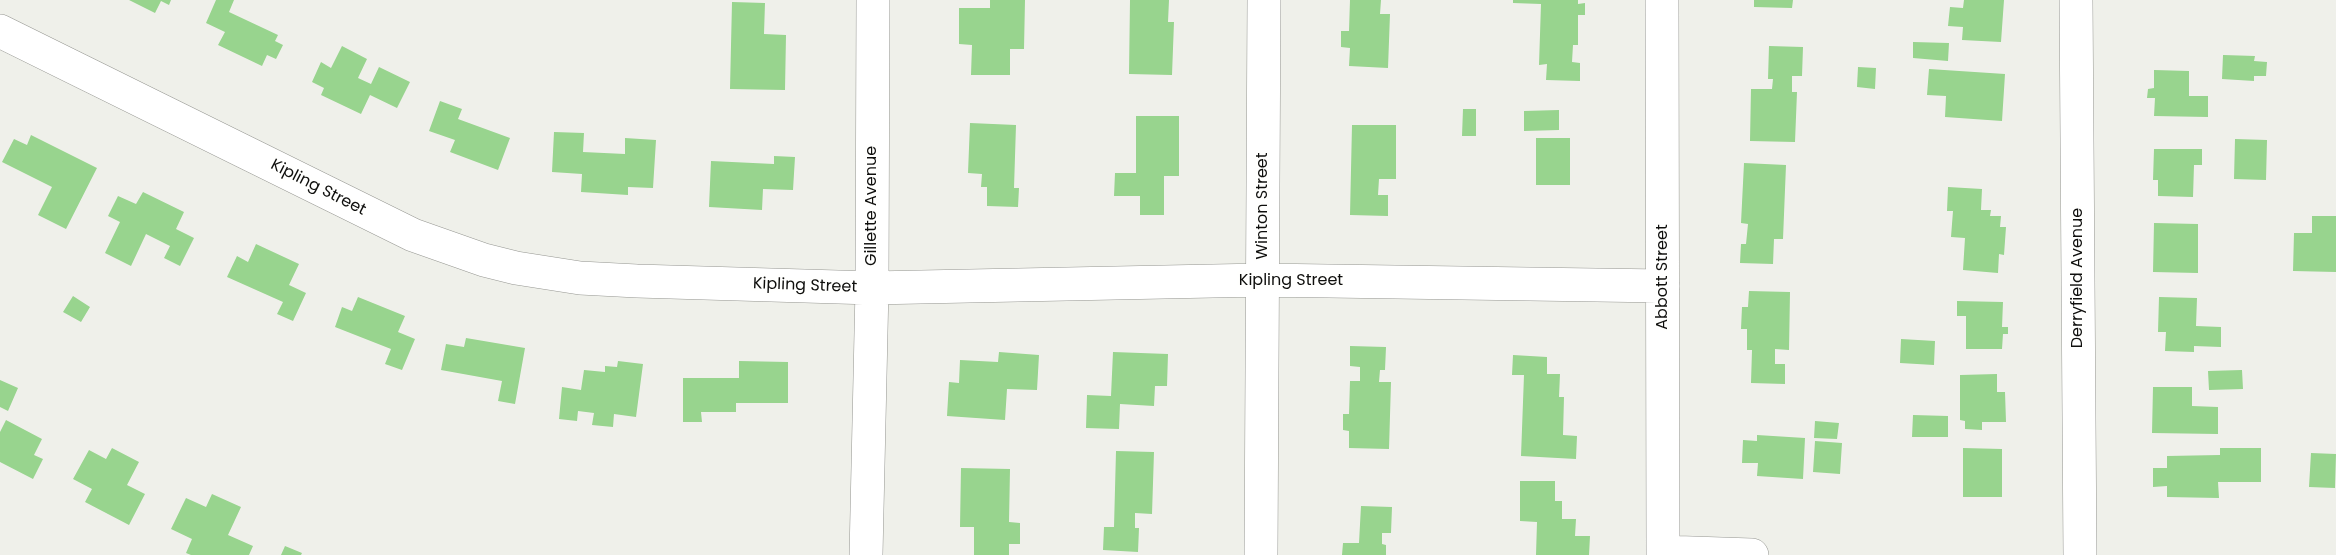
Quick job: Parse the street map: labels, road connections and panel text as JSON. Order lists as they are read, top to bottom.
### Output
{
  "streets": {
    "street": [
      "Kipling Street",
      "Gillette Avenue",
      "Winton Street",
      "Abbott Street",
      "Derryfield Avenue"
    ]
  },
  "crossings": [
    ["Kipling Street", "Gillette Avenue"],
    ["Kipling Street", "Winton Street"],
    ["Kipling Street", "Abbott Street"]
  ]
}
